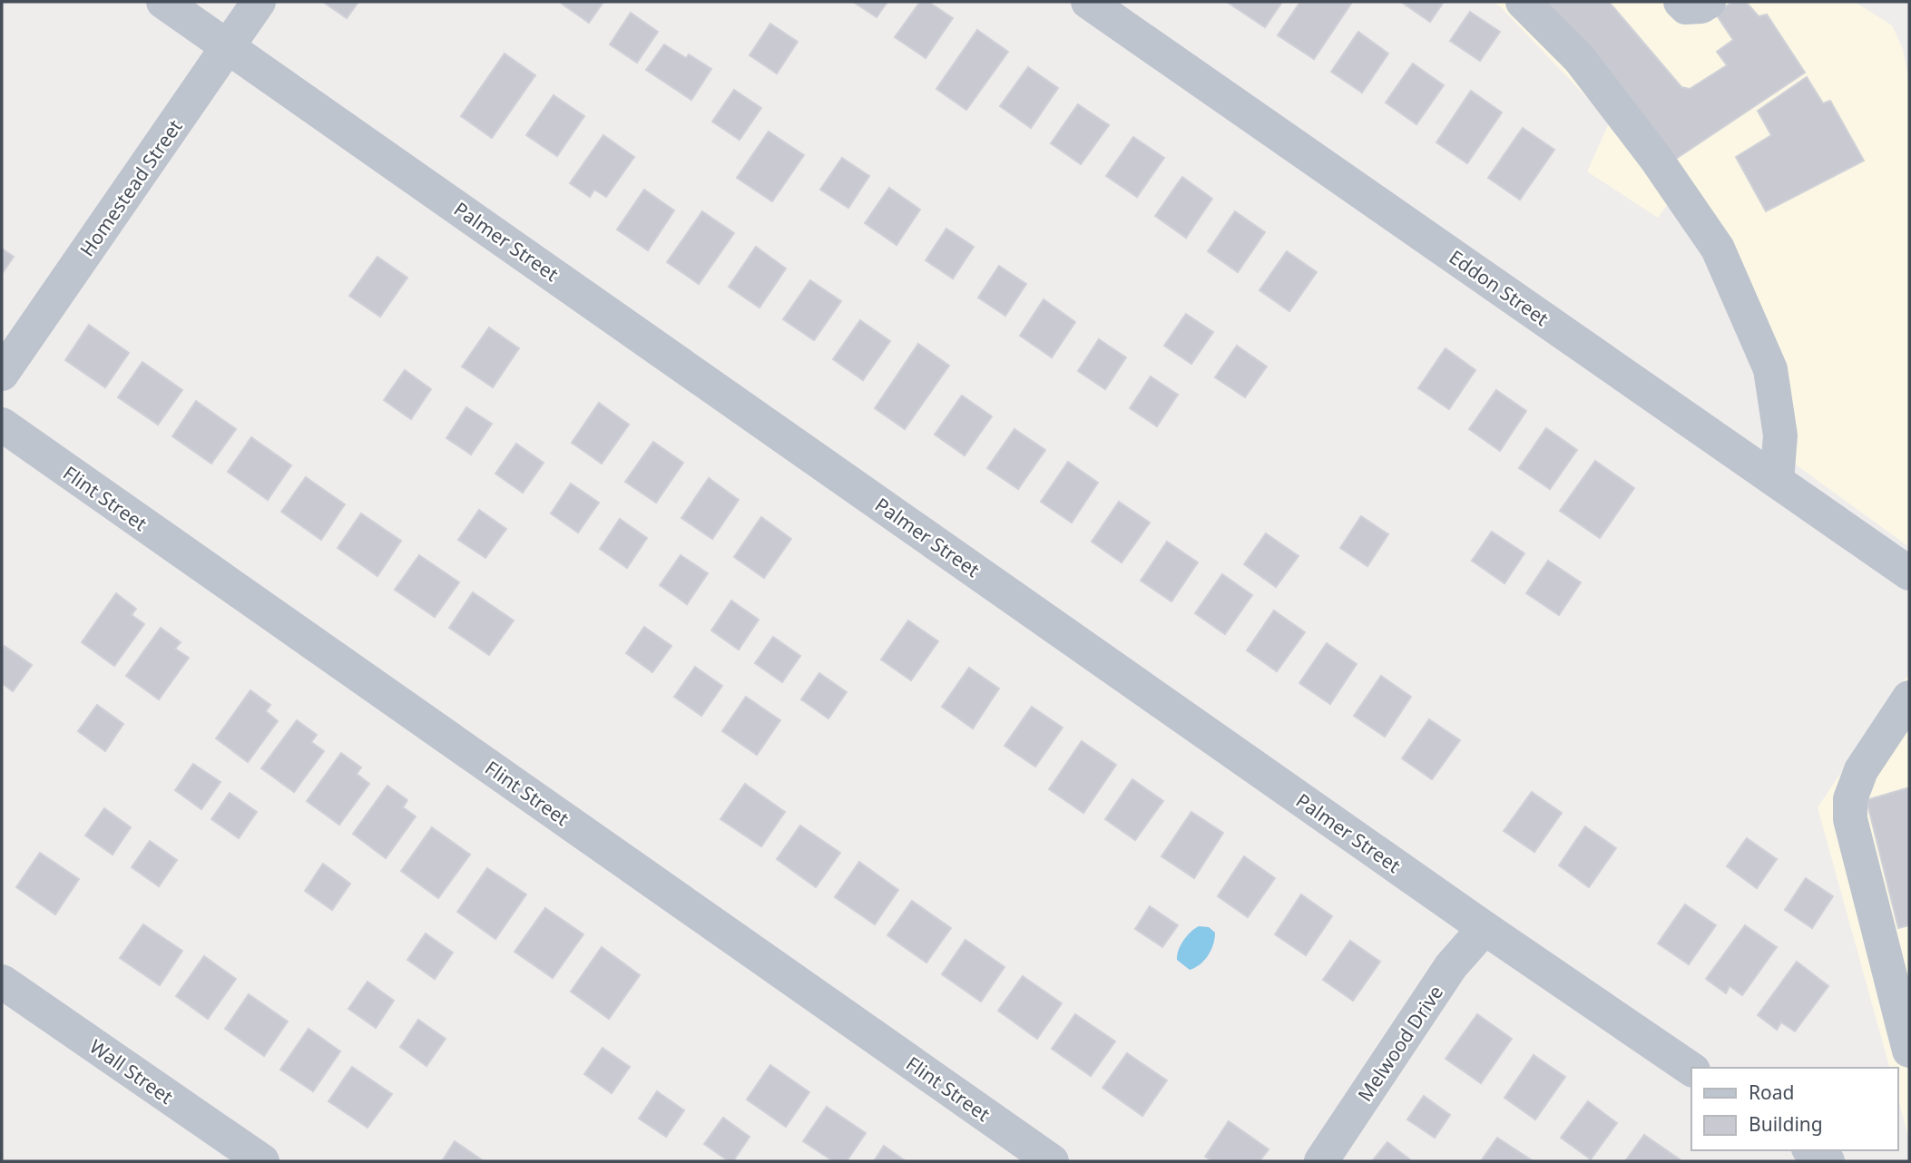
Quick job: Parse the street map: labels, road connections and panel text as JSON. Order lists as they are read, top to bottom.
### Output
{
  "streets": {
    "street": [
      "Homestead Street",
      "Palmer Street",
      "Eddon Street",
      "Flint Street",
      "Melwood Drive",
      "Wall Street"
    ]
  },
  "crossings": [
    ["Homestead Street", "Palmer Street"],
    ["Palmer Street", "Melwood Drive"]
  ],
  "legend": ["Road", "Building"]
}
